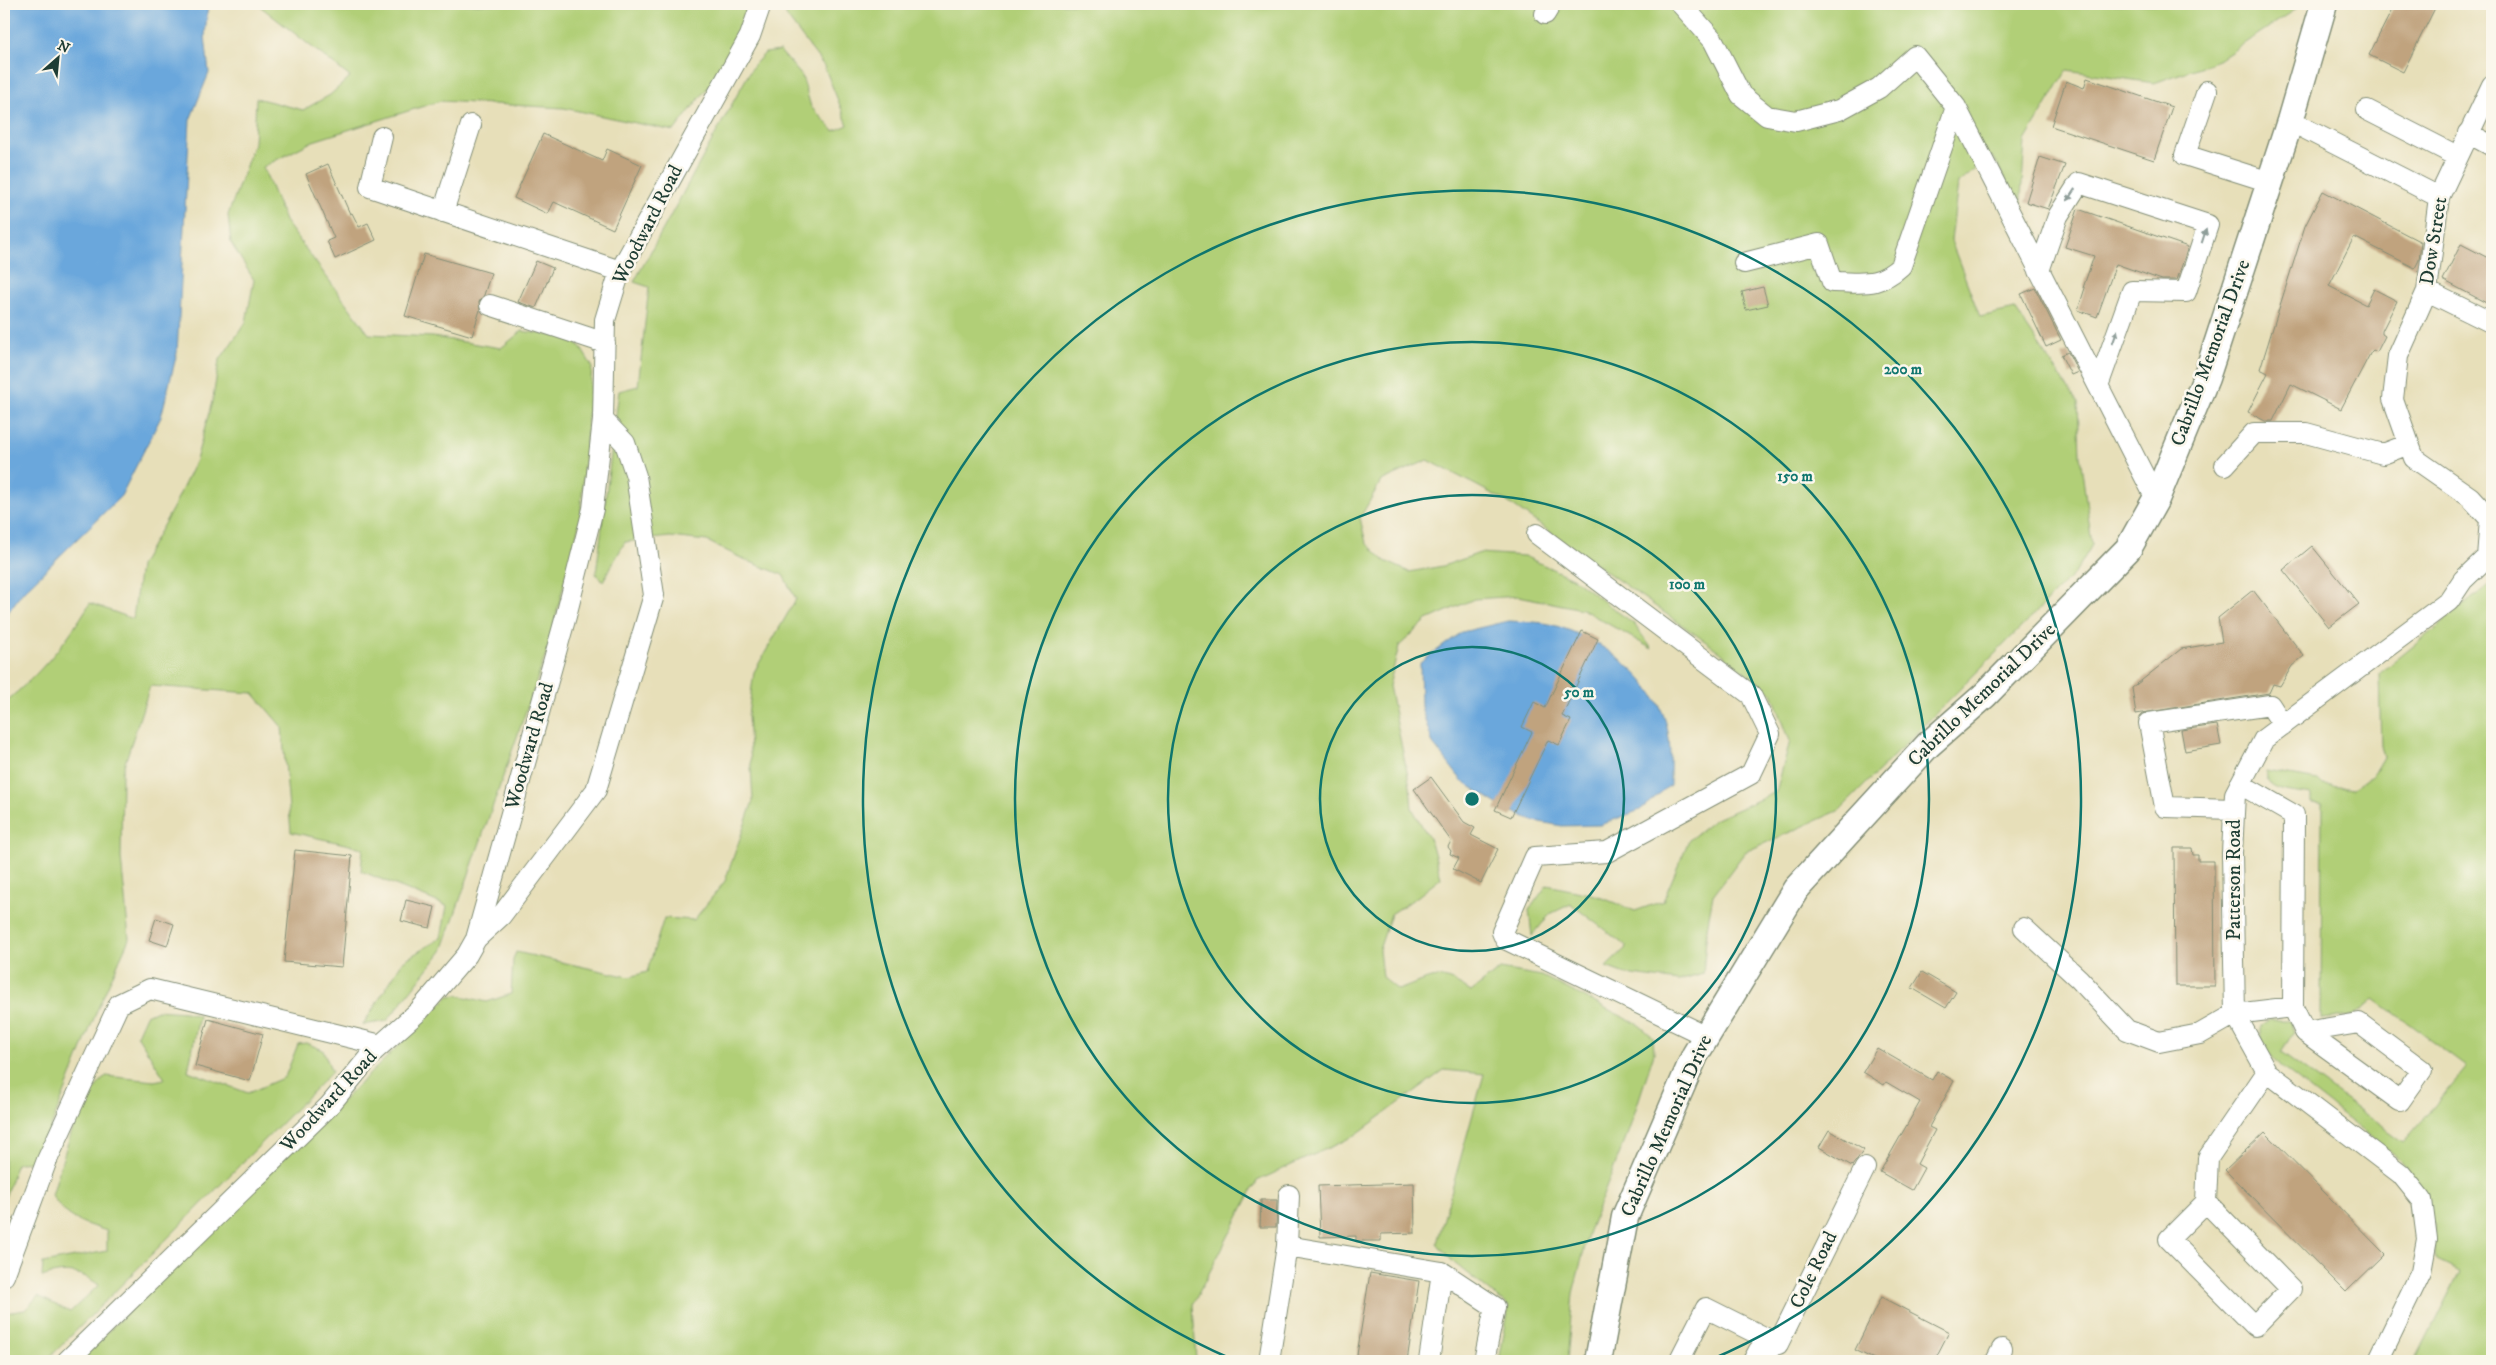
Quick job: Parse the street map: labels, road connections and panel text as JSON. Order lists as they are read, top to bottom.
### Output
{
  "streets": {
    "main road": ["Cabrillo Memorial Drive"],
    "street": [
      "Woodward Road",
      "Dow Street",
      "Patterson Road",
      "Cole Road"
    ]
  },
  "crossings": [
    ["Dow Street", "Patterson Road"]
  ],
  "north": "top right",
  "rings": [
    "200 m",
    "150 m",
    "100 m",
    "50 m"
  ]
}
